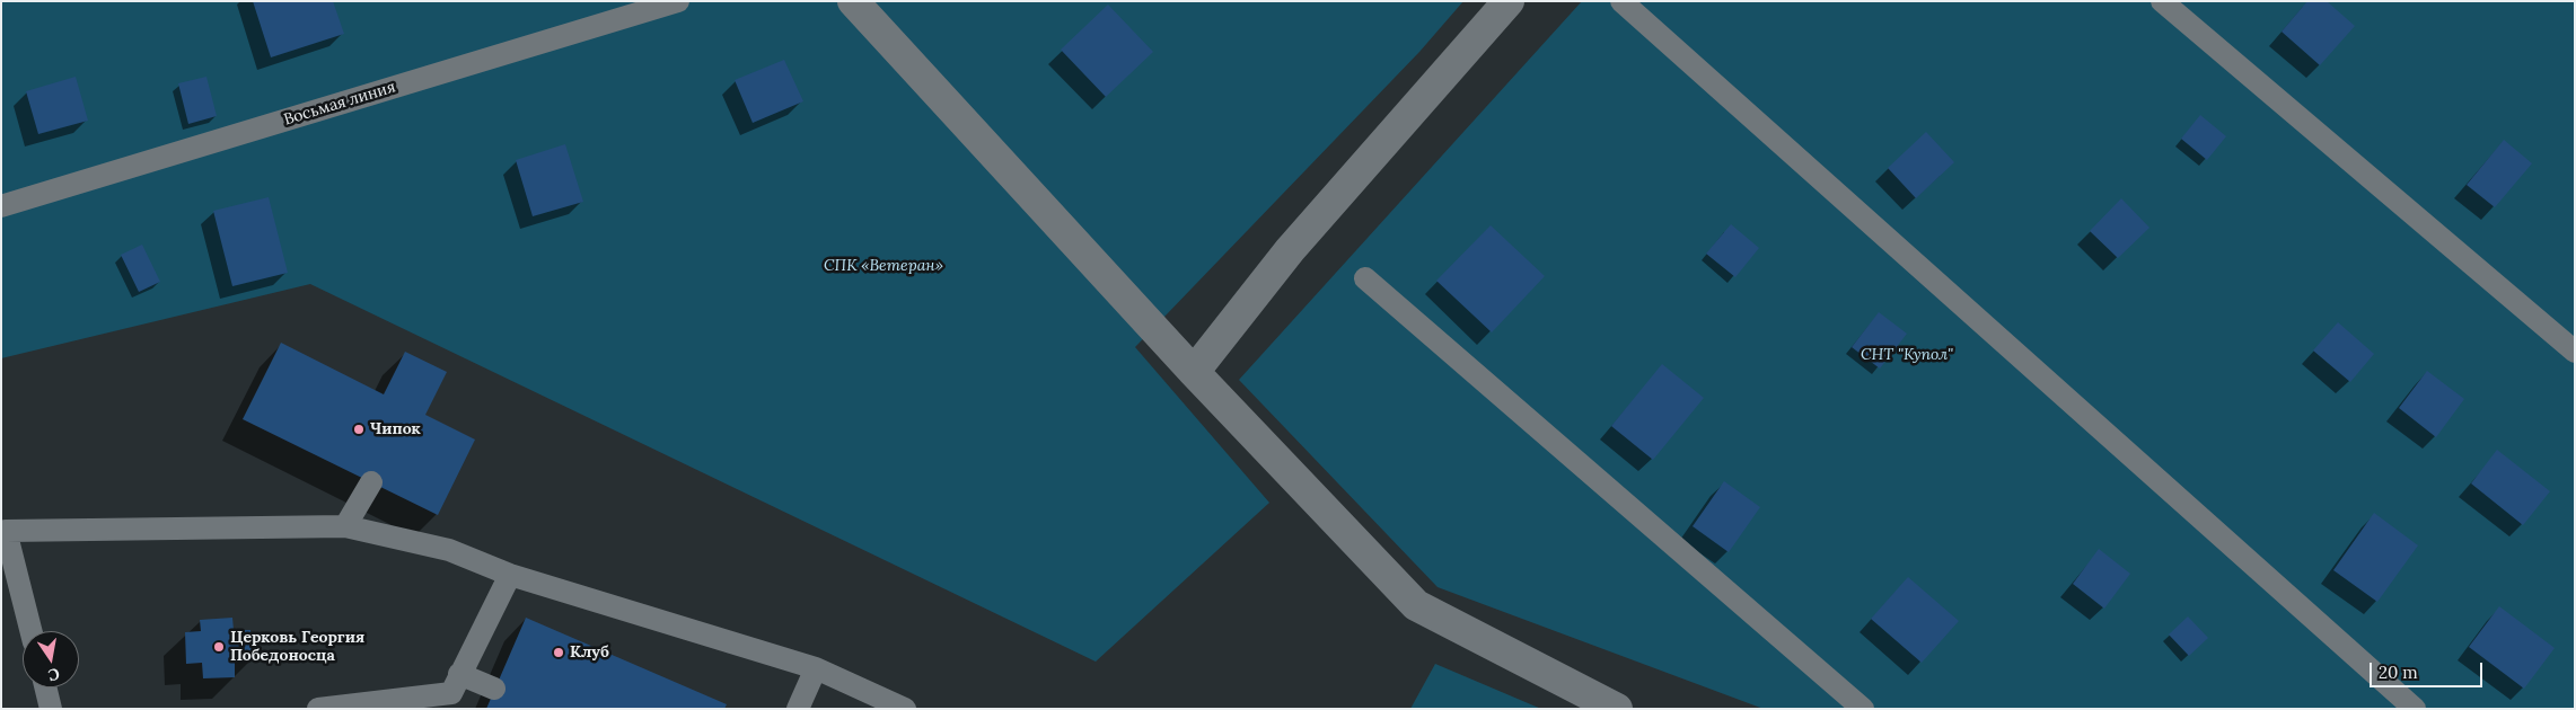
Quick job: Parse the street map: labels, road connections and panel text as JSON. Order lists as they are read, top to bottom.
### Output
{
  "streets": {
    "lane": ["Восьмая линия"]
  },
  "parks": ["СПК «Ветеран»", "СНТ \"Купол\""],
  "places": ["Чипок", "Церковь Георгия Победоносца", "Клуб"],
  "scale_bar": "20 m",
  "north": "bottom"
}
